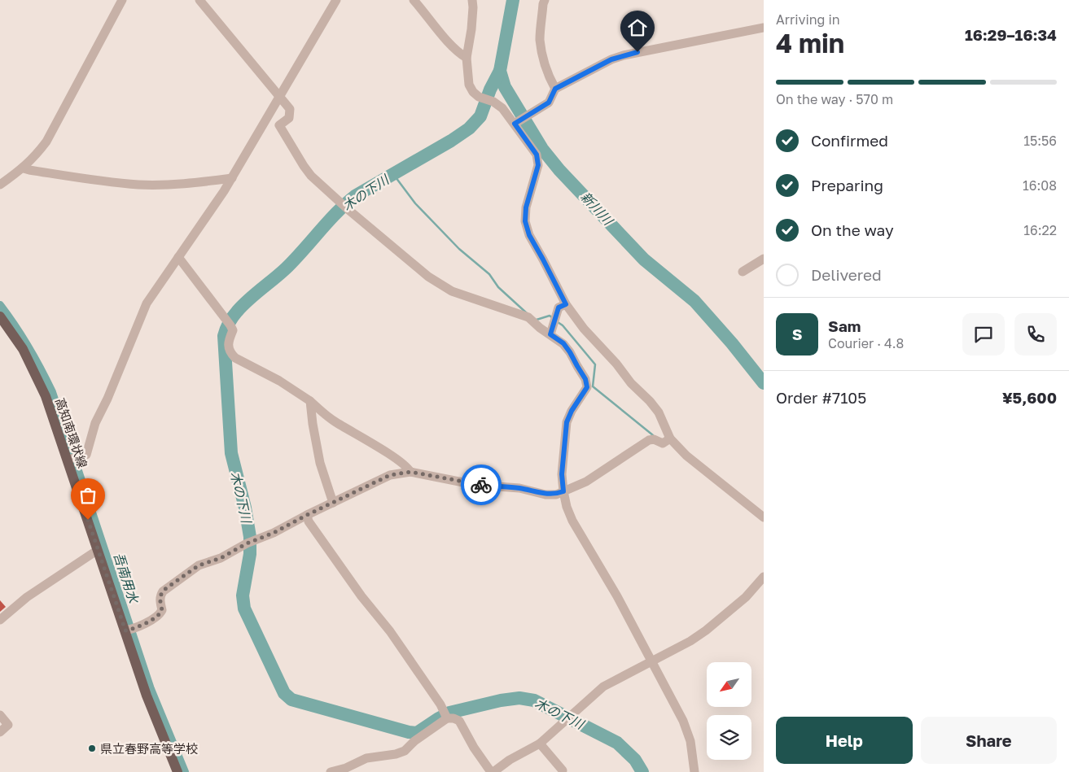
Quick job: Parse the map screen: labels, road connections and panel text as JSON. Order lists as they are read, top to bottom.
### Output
{
  "streets": {
    "main road": ["高知南環状線"]
  },
  "water": ["木の下川", "新川川", "吾南用水"],
  "places": ["県立春野高等学校"],
  "north": "bottom left",
  "page": {
    "heading": ["4 min", "Arriving in", "16:29–16:34"],
    "panel": [
      "Sam",
      "Courier · 4.8",
      "Order #7105",
      "¥5,600"
    ],
    "bar": "On the way · 570 m",
    "list": [
      ["Confirmed", "15:56"],
      ["Preparing", "16:08"],
      ["On the way", "16:22"],
      "Delivered"
    ],
    "round": "S",
    "buttons": ["Help", "Share"]
  }
}
